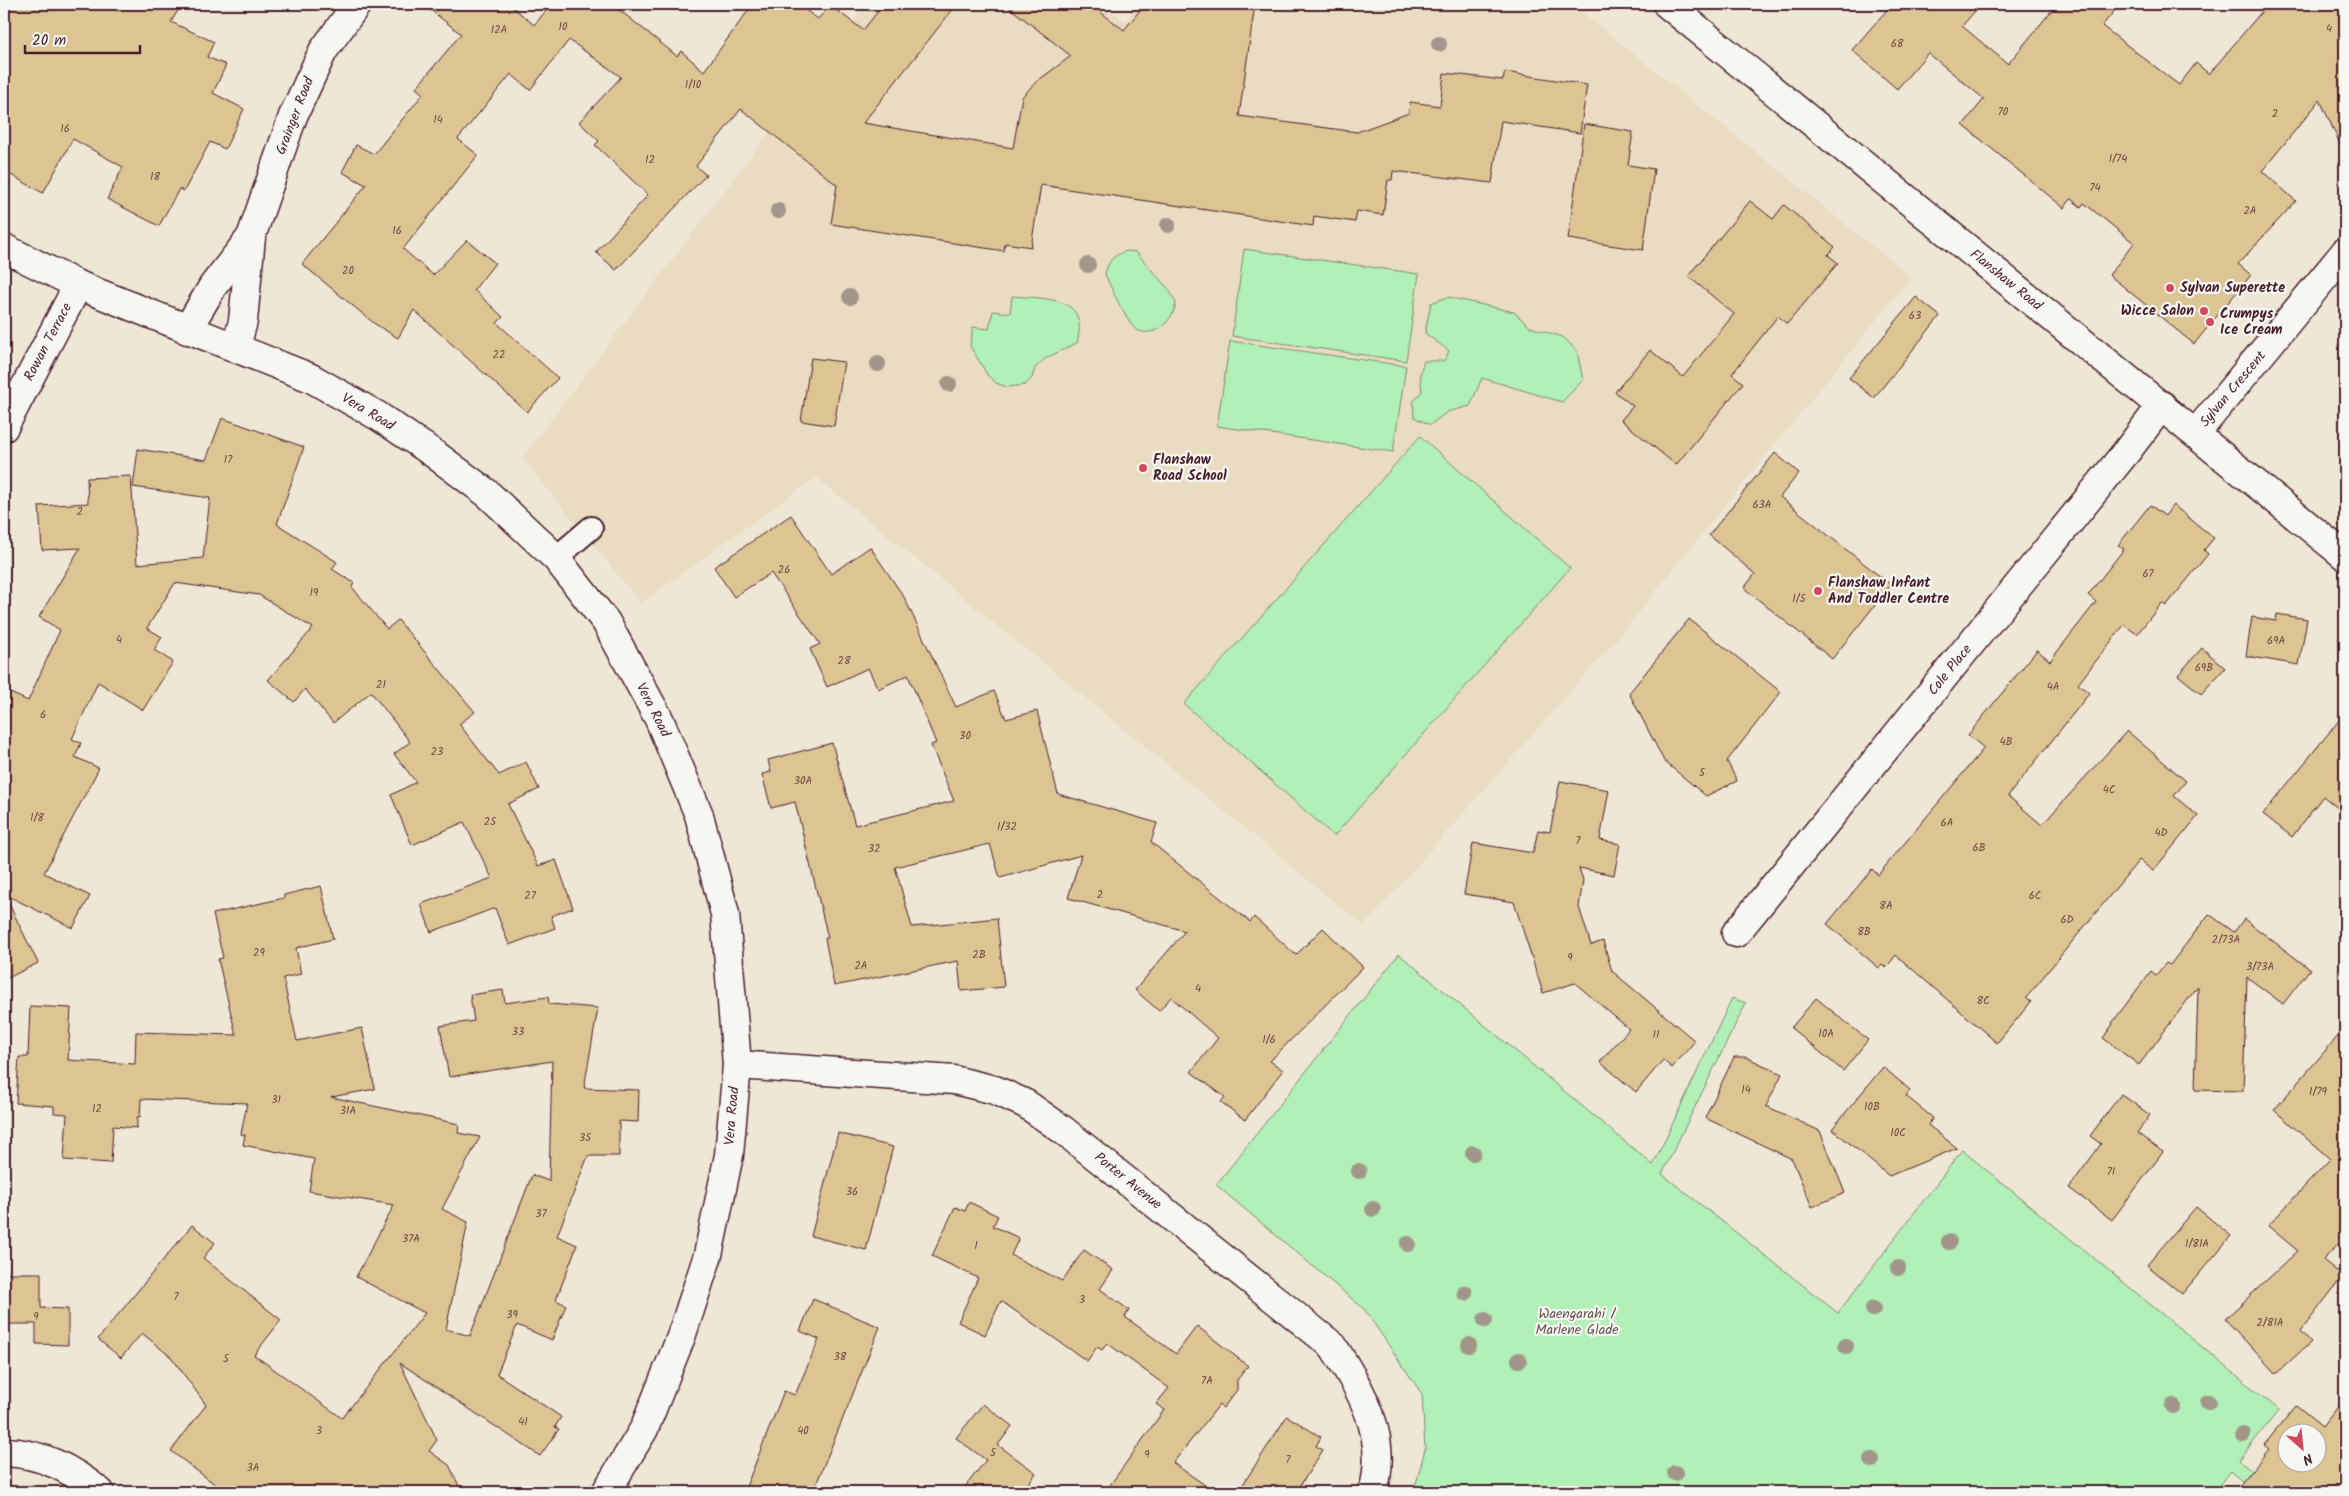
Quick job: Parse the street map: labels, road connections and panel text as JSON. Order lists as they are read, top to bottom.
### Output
{
  "streets": {
    "street": [
      "Grainger Road",
      "Flanshaw Road",
      "Rowan Terrace",
      "Sylvan Crescent",
      "Vera Road",
      "Cole Place",
      "Porter Avenue"
    ]
  },
  "crossings": [
    ["Grainger Road", "Vera Road"],
    ["Flanshaw Road", "Sylvan Crescent"],
    ["Flanshaw Road", "Cole Place"],
    ["Rowan Terrace", "Vera Road"],
    ["Vera Road", "Porter Avenue"]
  ],
  "parks": ["Waengarahi / Marlene Glade"],
  "places": [
    "Sylvan Superette",
    "Wicce Salon",
    "Crumpys Ice Cream",
    "Flanshaw Road School",
    "Flanshaw Infant And Toddler Centre"
  ],
  "house_numbers": [
    "10",
    "4",
    "12A",
    "68",
    "1/10",
    "70",
    "2",
    "14",
    "16",
    "1/74",
    "12",
    "18",
    "74",
    "2A",
    "16",
    "20",
    "63",
    "22",
    "17",
    "63A",
    "2",
    "26",
    "67",
    "19",
    "1/5",
    "4",
    "69A",
    "28",
    "69B",
    "21",
    "4A",
    "6",
    "30",
    "4B",
    "23",
    "5",
    "30A",
    "4C",
    "1/8",
    "25",
    "6A",
    "1/32",
    "4D",
    "7",
    "6B",
    "32",
    "2",
    "27",
    "6C",
    "8A",
    "6D",
    "8B",
    "2/73A",
    "29",
    "2B",
    "9",
    "2A",
    "3/73A",
    "4",
    "8C",
    "33",
    "10A",
    "11",
    "1/6",
    "14",
    "1/79",
    "31",
    "10B",
    "12",
    "31A",
    "10C",
    "35",
    "71",
    "36",
    "37",
    "37A",
    "1/81A",
    "1",
    "7",
    "3",
    "39",
    "9",
    "2/81A",
    "38",
    "5",
    "7A",
    "41",
    "3",
    "40",
    "5",
    "9",
    "7",
    "3A"
  ],
  "scale_bar": "20 m",
  "north": "bottom right"
}
